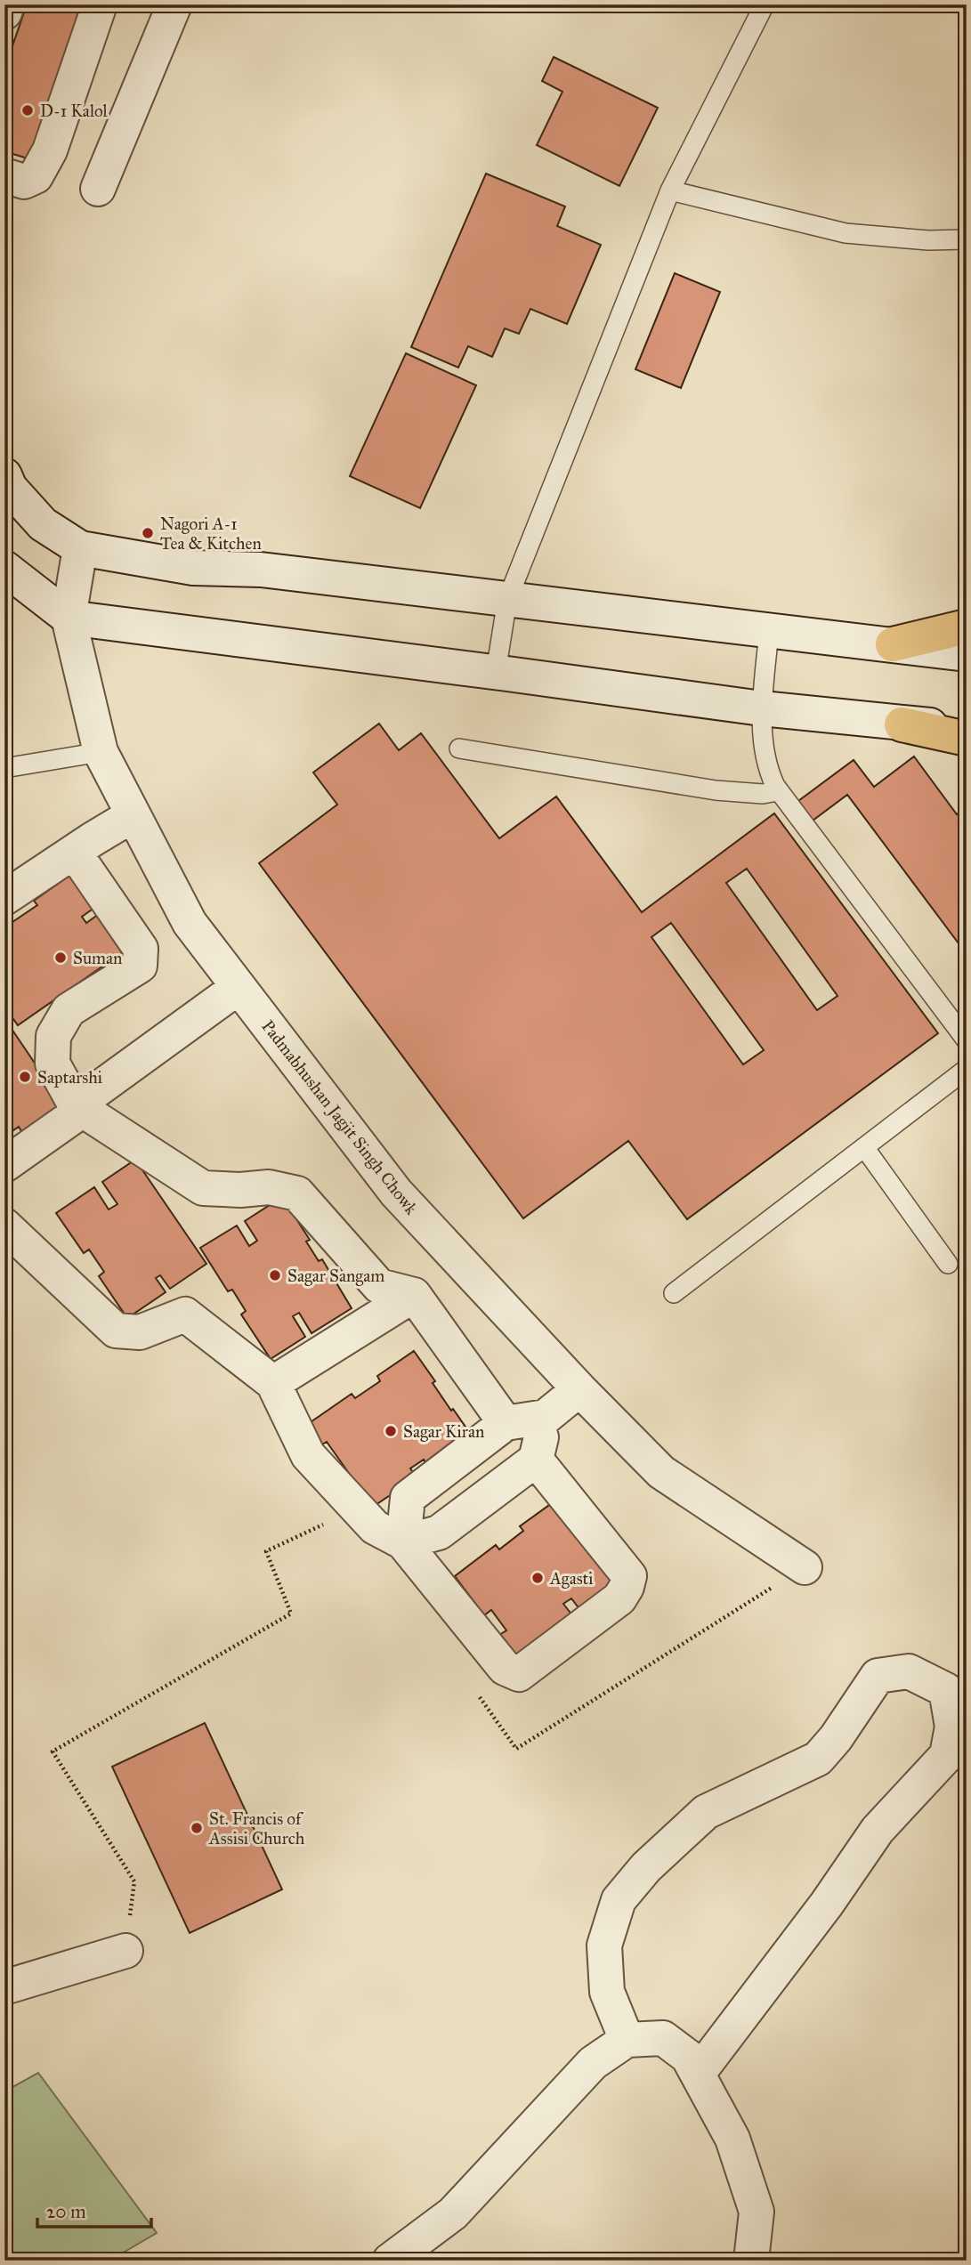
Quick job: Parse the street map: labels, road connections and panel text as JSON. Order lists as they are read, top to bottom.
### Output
{
  "streets": {
    "street": ["Padmabhushan Jagjit Singh Chowk"]
  },
  "places": [
    "D-1 Kalol",
    "Nagori A-1 Tea & Kitchen",
    "Suman",
    "Saptarshi",
    "Sagar Sangam",
    "Sagar Kiran",
    "Agasti",
    "St. Francis of Assisi Church"
  ],
  "scale_bar": "20 m"
}
